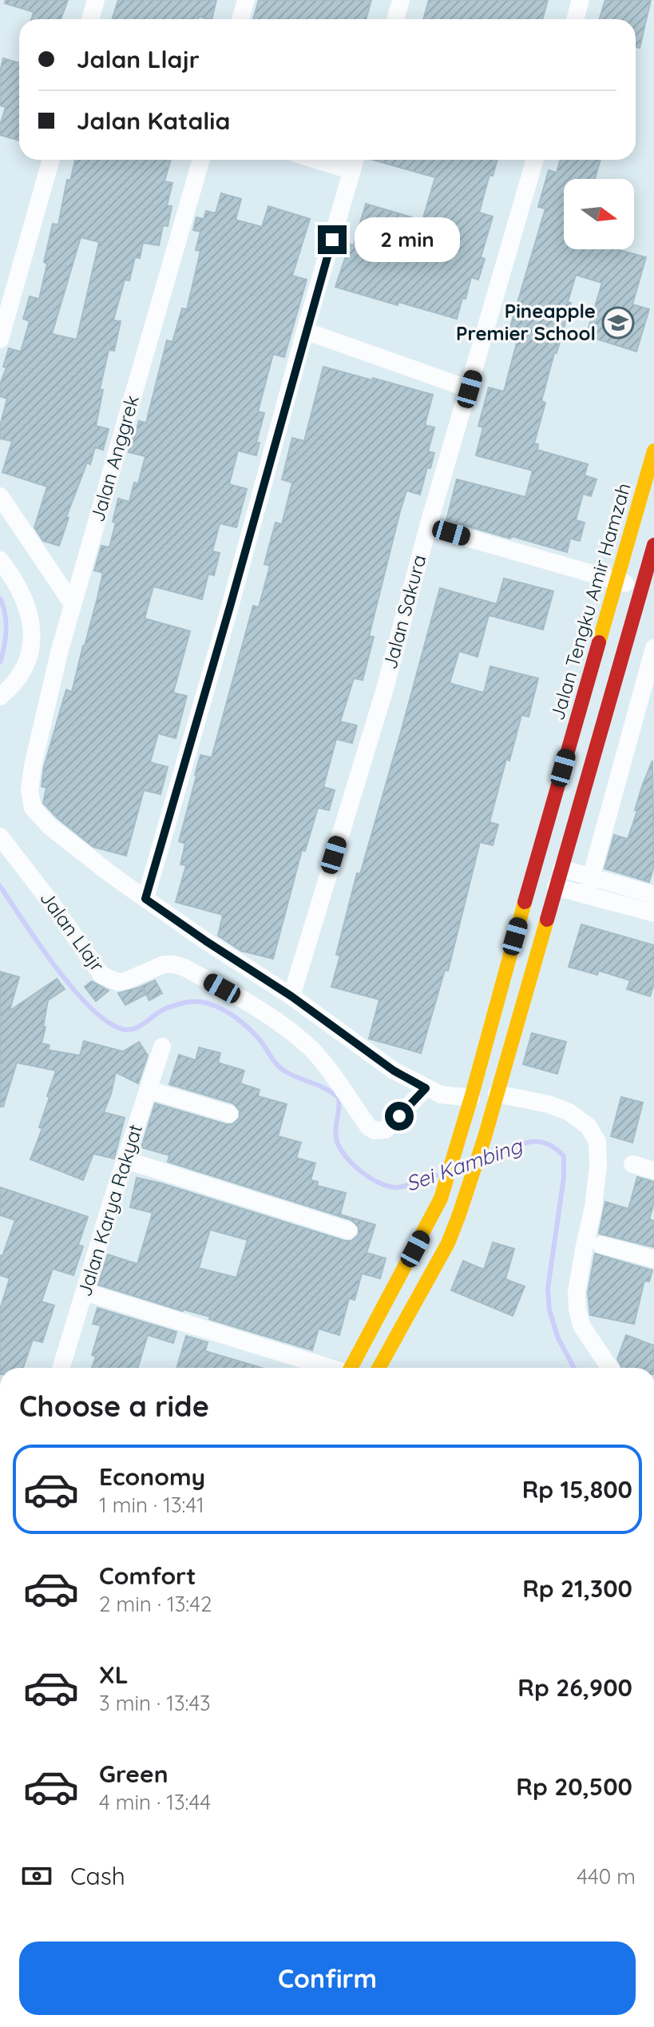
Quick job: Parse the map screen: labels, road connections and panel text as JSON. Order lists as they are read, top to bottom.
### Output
{
  "streets": {
    "main road": ["Jalan Tengku Amir Hamzah"],
    "street": [
      "Jalan Anggrek",
      "Jalan Sakura",
      "Jalan Llajr",
      "Jalan Karya Rakyat"
    ]
  },
  "water": ["Sei Kambing"],
  "places": {
    "school or university": ["Pineapple Premier School"]
  },
  "north": "right",
  "page": {
    "banner": ["Jalan Llajr", "Jalan Katalia"],
    "bubble": "2 min",
    "heading": "Choose a ride",
    "list": [
      {
        "name": "Economy",
        "note": "1 min · 13:41",
        "value": "Rp 15,800"
      },
      {
        "name": "Comfort",
        "note": "2 min · 13:42",
        "value": "Rp 21,300"
      },
      {
        "name": "XL",
        "note": "3 min · 13:43",
        "value": "Rp 26,900"
      },
      {
        "name": "Green",
        "note": "4 min · 13:44",
        "value": "Rp 20,500"
      }
    ],
    "pay": ["Cash", "440 m"],
    "buttons": "Confirm"
  }
}
